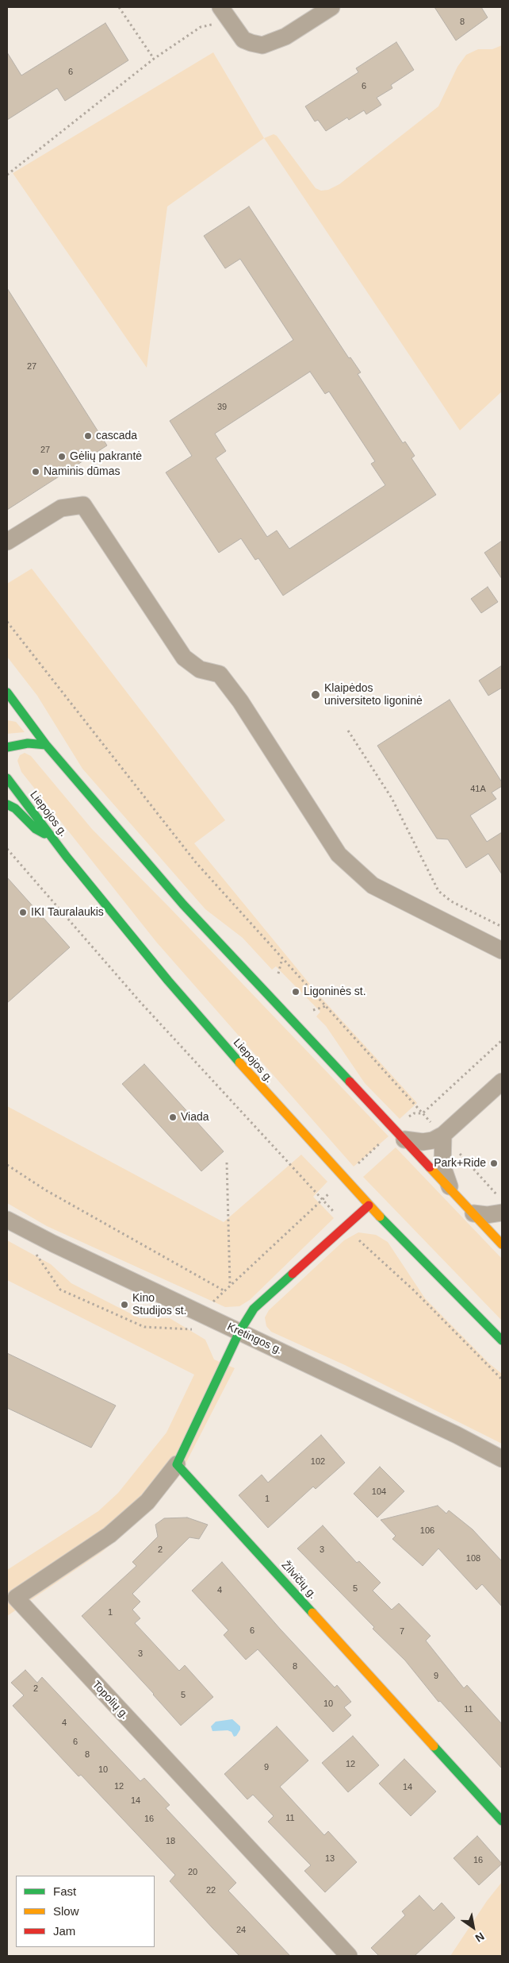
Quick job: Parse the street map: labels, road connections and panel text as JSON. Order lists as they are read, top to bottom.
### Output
{
  "streets": {
    "main road": ["Liepojos g.", "Žilvičių g."],
    "street": ["Kretingos g.", "Topolių g."]
  },
  "crossings": [
    ["Žilvičių g.", "Topolių g."]
  ],
  "places": [
    "cascada",
    "Gėlių pakrantė",
    "Naminis dūmas",
    "Klaipėdos universiteto ligoninė",
    "IKI Tauralaukis",
    "Ligoninės st.",
    "Viada",
    "Park+Ride",
    "Kino Studijos st."
  ],
  "house_numbers": [
    "8",
    "6",
    "6",
    "27",
    "39",
    "27",
    "41A",
    "102",
    "104",
    "1",
    "106",
    "2",
    "3",
    "108",
    "5",
    "4",
    "1",
    "6",
    "7",
    "3",
    "8",
    "9",
    "2",
    "5",
    "10",
    "11",
    "4",
    "6",
    "8",
    "12",
    "9",
    "10",
    "12",
    "14",
    "14",
    "11",
    "16",
    "18",
    "13",
    "16",
    "20",
    "22",
    "24"
  ],
  "legend": ["Fast", "Slow", "Jam"],
  "north": "bottom right"
}
